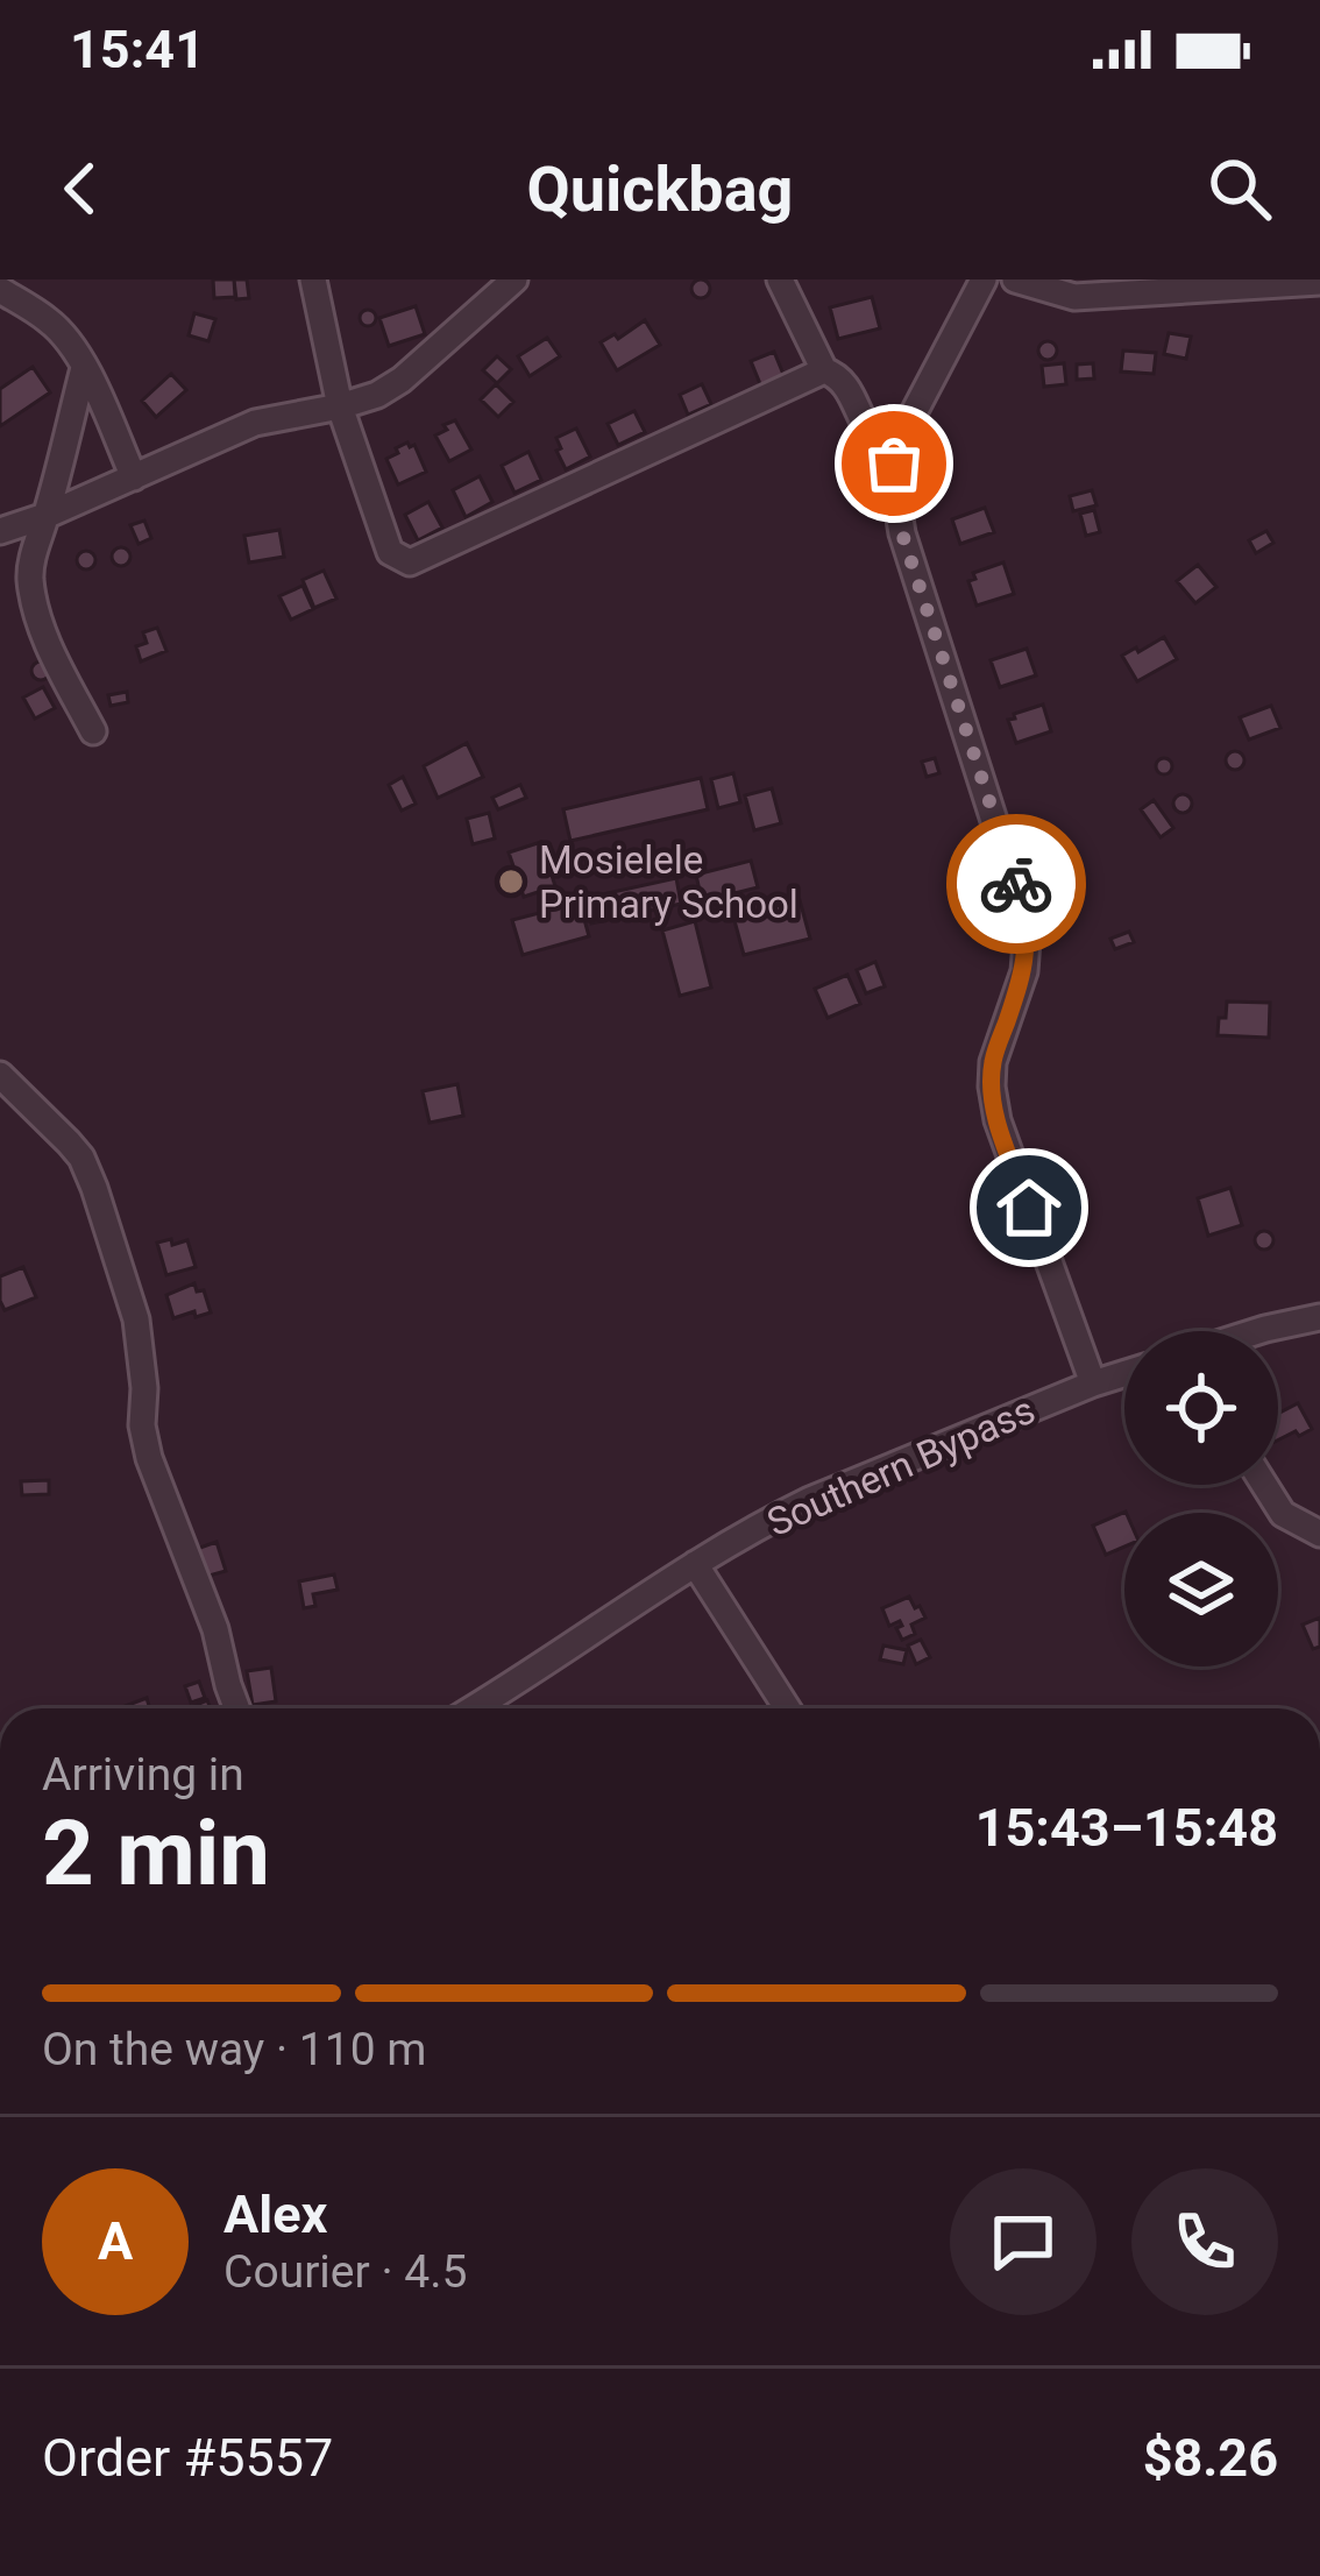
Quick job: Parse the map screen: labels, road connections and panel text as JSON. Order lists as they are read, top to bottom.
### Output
{
  "streets": {
    "street": ["Southern Bypass"]
  },
  "places": ["Mosielele Primary School"],
  "page": {
    "status": "15:41",
    "header": "Quickbag",
    "heading": ["2 min", "Arriving in", "15:43–15:48"],
    "panel": [
      "Alex",
      "Courier · 4.5",
      "Order #5557",
      "$8.26"
    ],
    "bar": "On the way · 110 m",
    "round": "A"
  }
}
